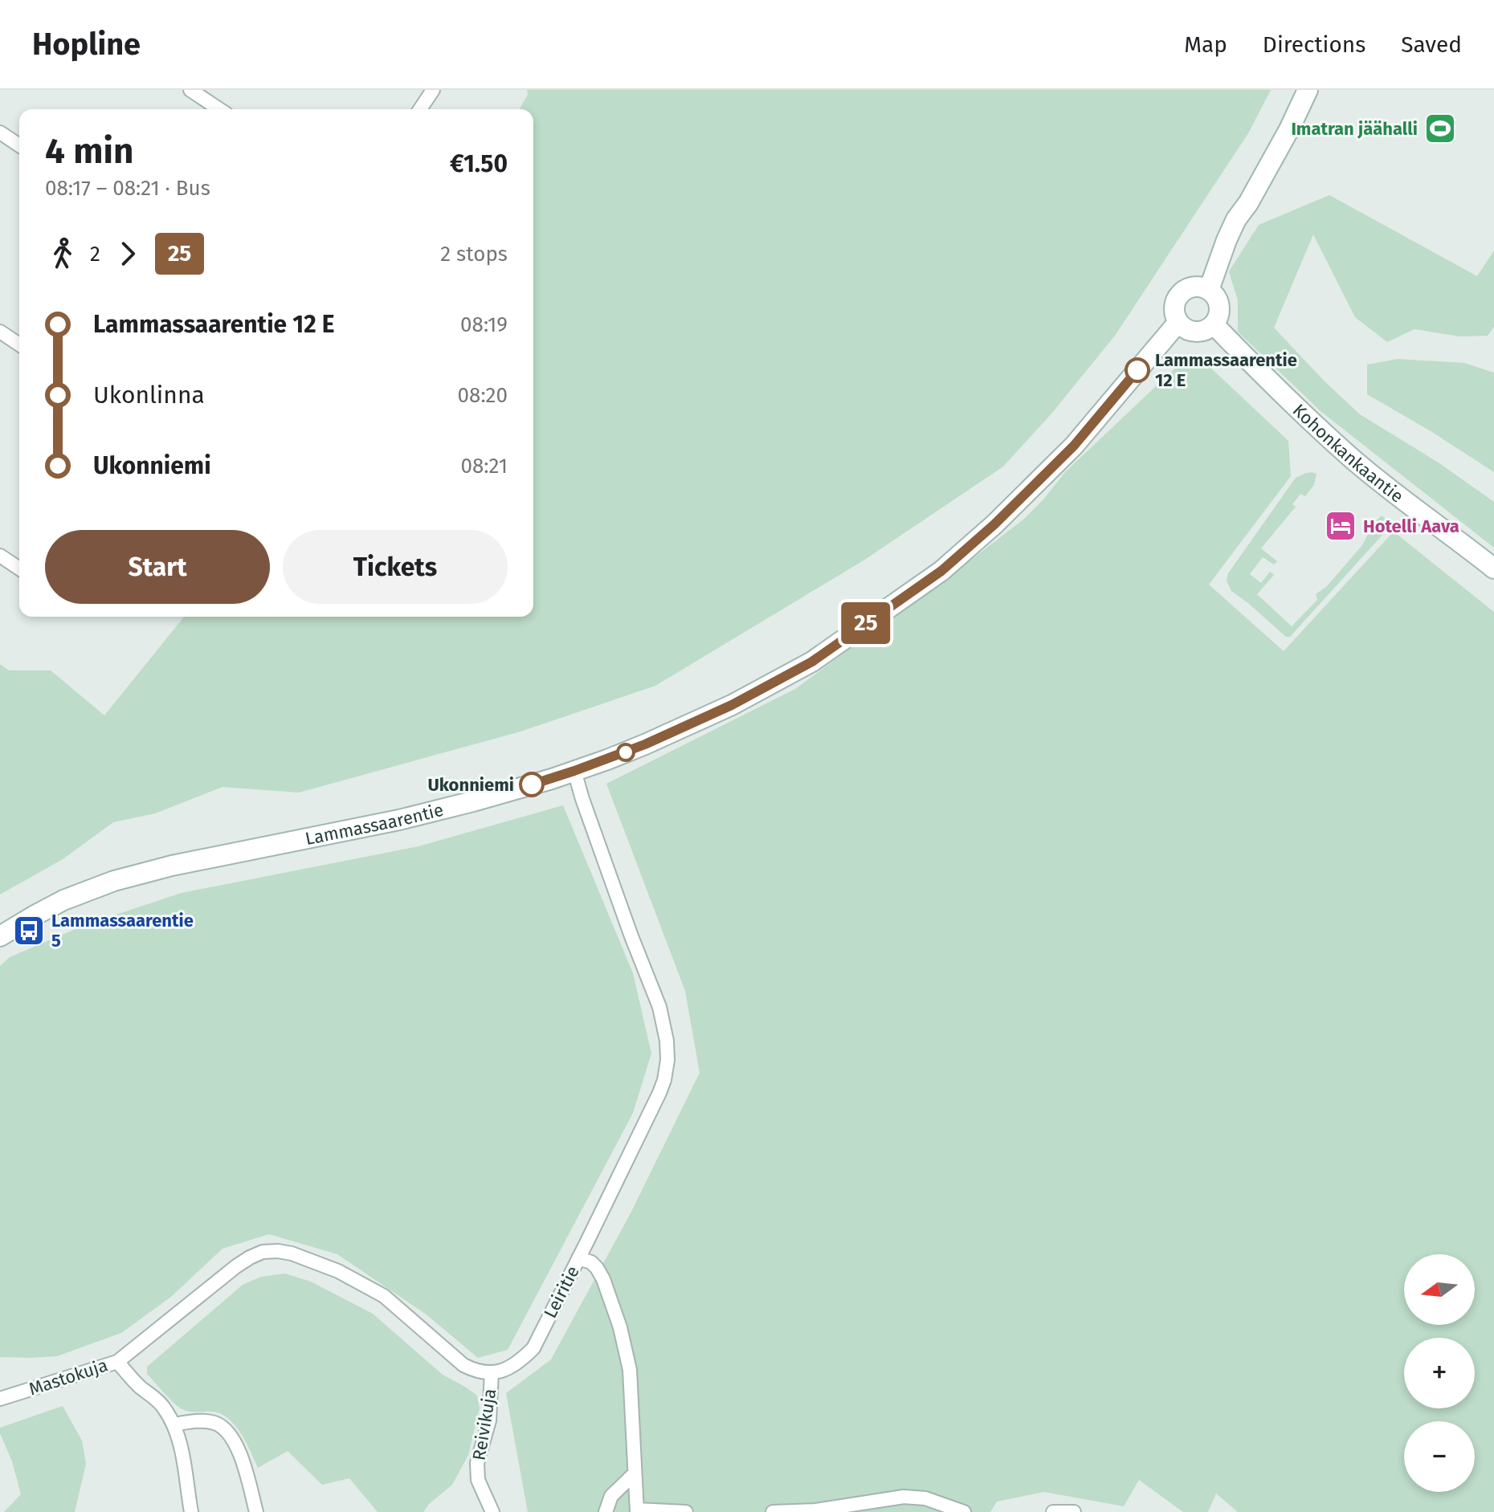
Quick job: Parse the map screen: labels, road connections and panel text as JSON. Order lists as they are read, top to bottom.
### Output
{
  "streets": {
    "street": [
      "Kohonkankaantie",
      "Lammassaarentie",
      "Leiritie",
      "Mastokuja",
      "Reivikuja"
    ]
  },
  "crossings": [
    ["Kohonkankaantie", "Lammassaarentie"],
    ["Lammassaarentie", "Leiritie"],
    ["Leiritie", "Reivikuja"]
  ],
  "places": {
    "sports": ["Imatran jäähalli"],
    "other": ["Lammassaarentie 12 E", "Ukonniemi"],
    "hotel": ["Hotelli Aava"],
    "bus stop": ["Lammassaarentie 5"]
  },
  "lines": ["bus line 25"],
  "north": "left",
  "page": {
    "header": "Hopline",
    "nav": ["Map", "Directions", "Saved"],
    "on_map": "25",
    "heading": ["4 min", "08:17 – 08:21 · Bus", "€1.50"],
    "legs": ["2", "25", "2 stops"],
    "list": [
      {
        "name": "Lammassaarentie 12 E",
        "value": "08:19"
      },
      {
        "name": "Ukonlinna",
        "value": "08:20"
      },
      {
        "name": "Ukonniemi",
        "value": "08:21"
      }
    ],
    "buttons": ["Start", "Tickets"],
    "map_buttons": ["+", "−"]
  }
}
